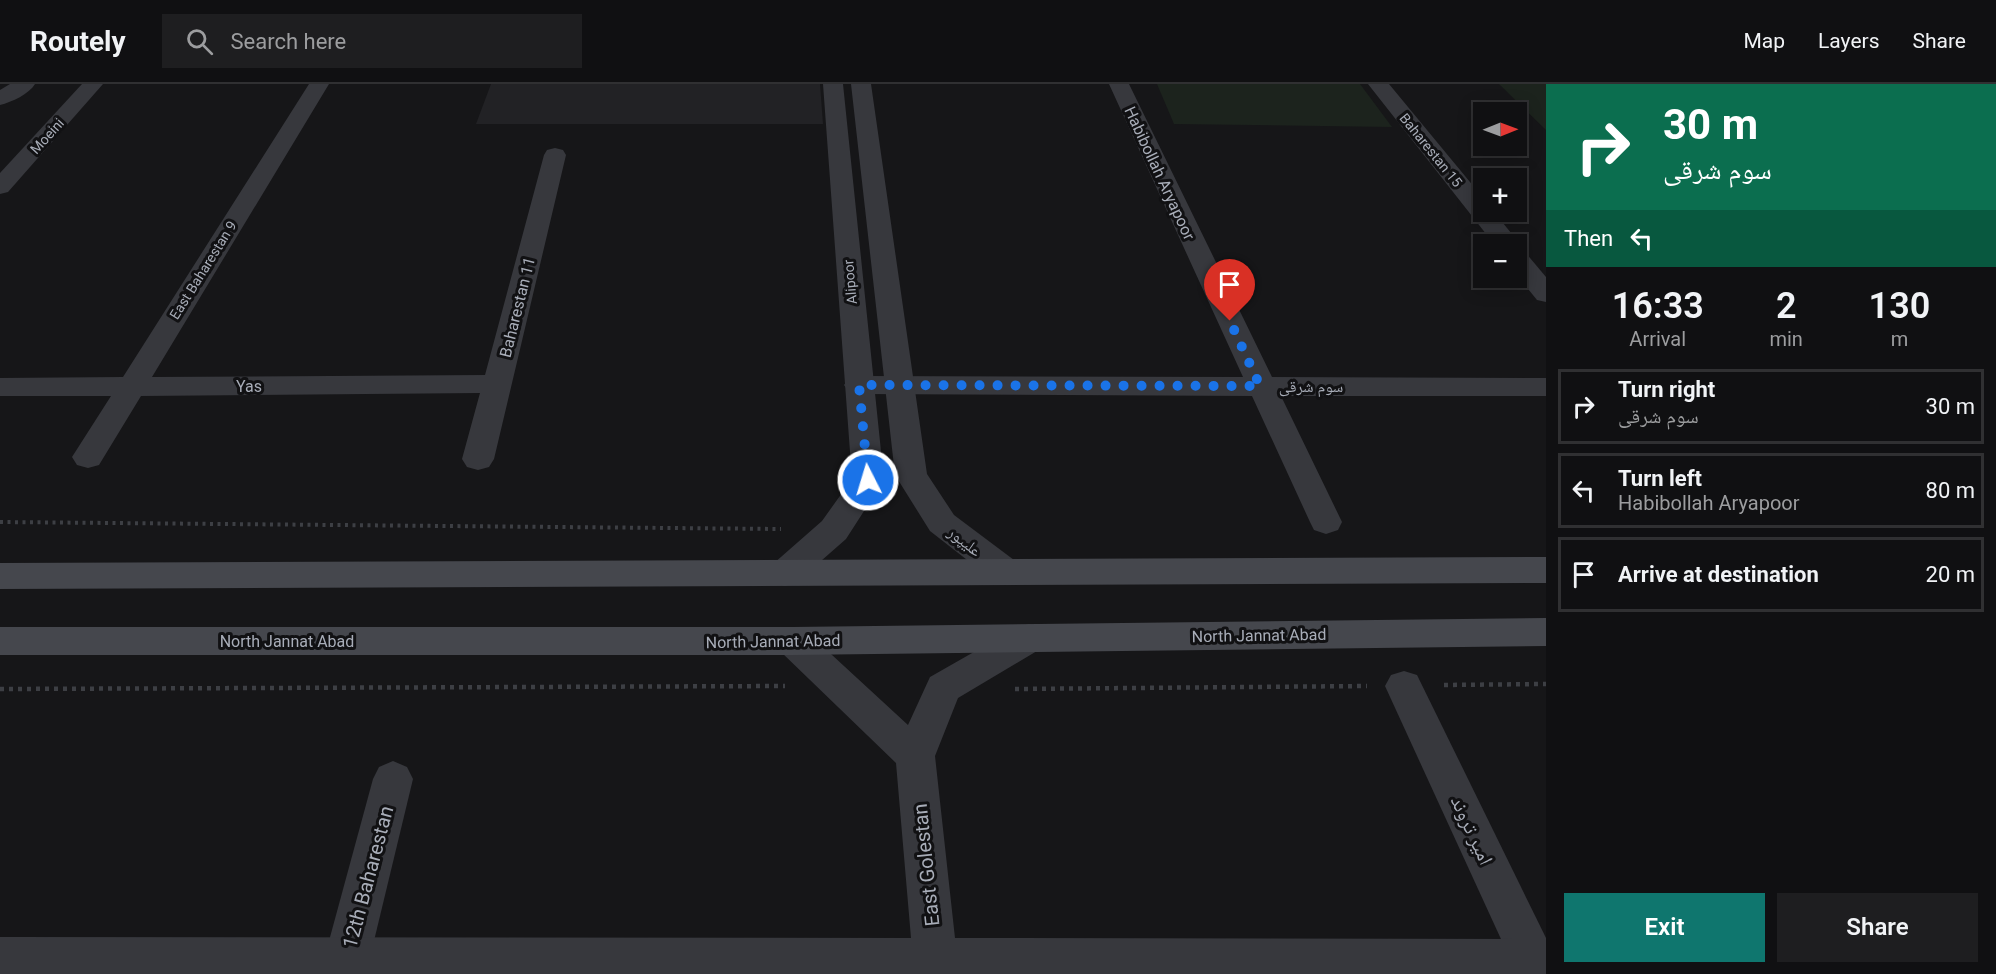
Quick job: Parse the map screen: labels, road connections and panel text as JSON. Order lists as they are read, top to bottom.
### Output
{
  "streets": {
    "main road": ["North Jannat Abad"],
    "street": [
      "Moeini",
      "Baharestan 15",
      "Habibollah Aryapoor",
      "East Baharestan 9",
      "Alipoor",
      "Baharestan 11",
      "Yas",
      "سوم شرقی",
      "علیپور",
      "امیر تروند",
      "East Golestan",
      "12th Baharestan"
    ]
  },
  "crossings": [
    ["Habibollah Aryapoor", "سوم شرقی"],
    ["East Baharestan 9", "Yas"],
    ["Alipoor", "سوم شرقی"],
    ["Baharestan 11", "Yas"],
    ["سوم شرقی", "علیپور"],
    ["North Jannat Abad", "East Golestan"]
  ],
  "north": "right",
  "page": {
    "header": "Routely",
    "search": "Search here",
    "nav": ["Map", "Layers", "Share"],
    "turn": ["30 m", "سوم شرقی"],
    "map_buttons": ["+", "−"],
    "then": "Then",
    "eta": [
      "16:33",
      "Arrival",
      "2",
      "min",
      "130",
      "m"
    ],
    "list": [
      {
        "name": "Turn right",
        "note": "سوم شرقی",
        "value": "30 m"
      },
      {
        "name": "Turn left",
        "note": "Habibollah Aryapoor",
        "value": "80 m"
      },
      {
        "name": "Arrive at destination",
        "value": "20 m"
      }
    ],
    "buttons": ["Exit", "Share"]
  }
}
